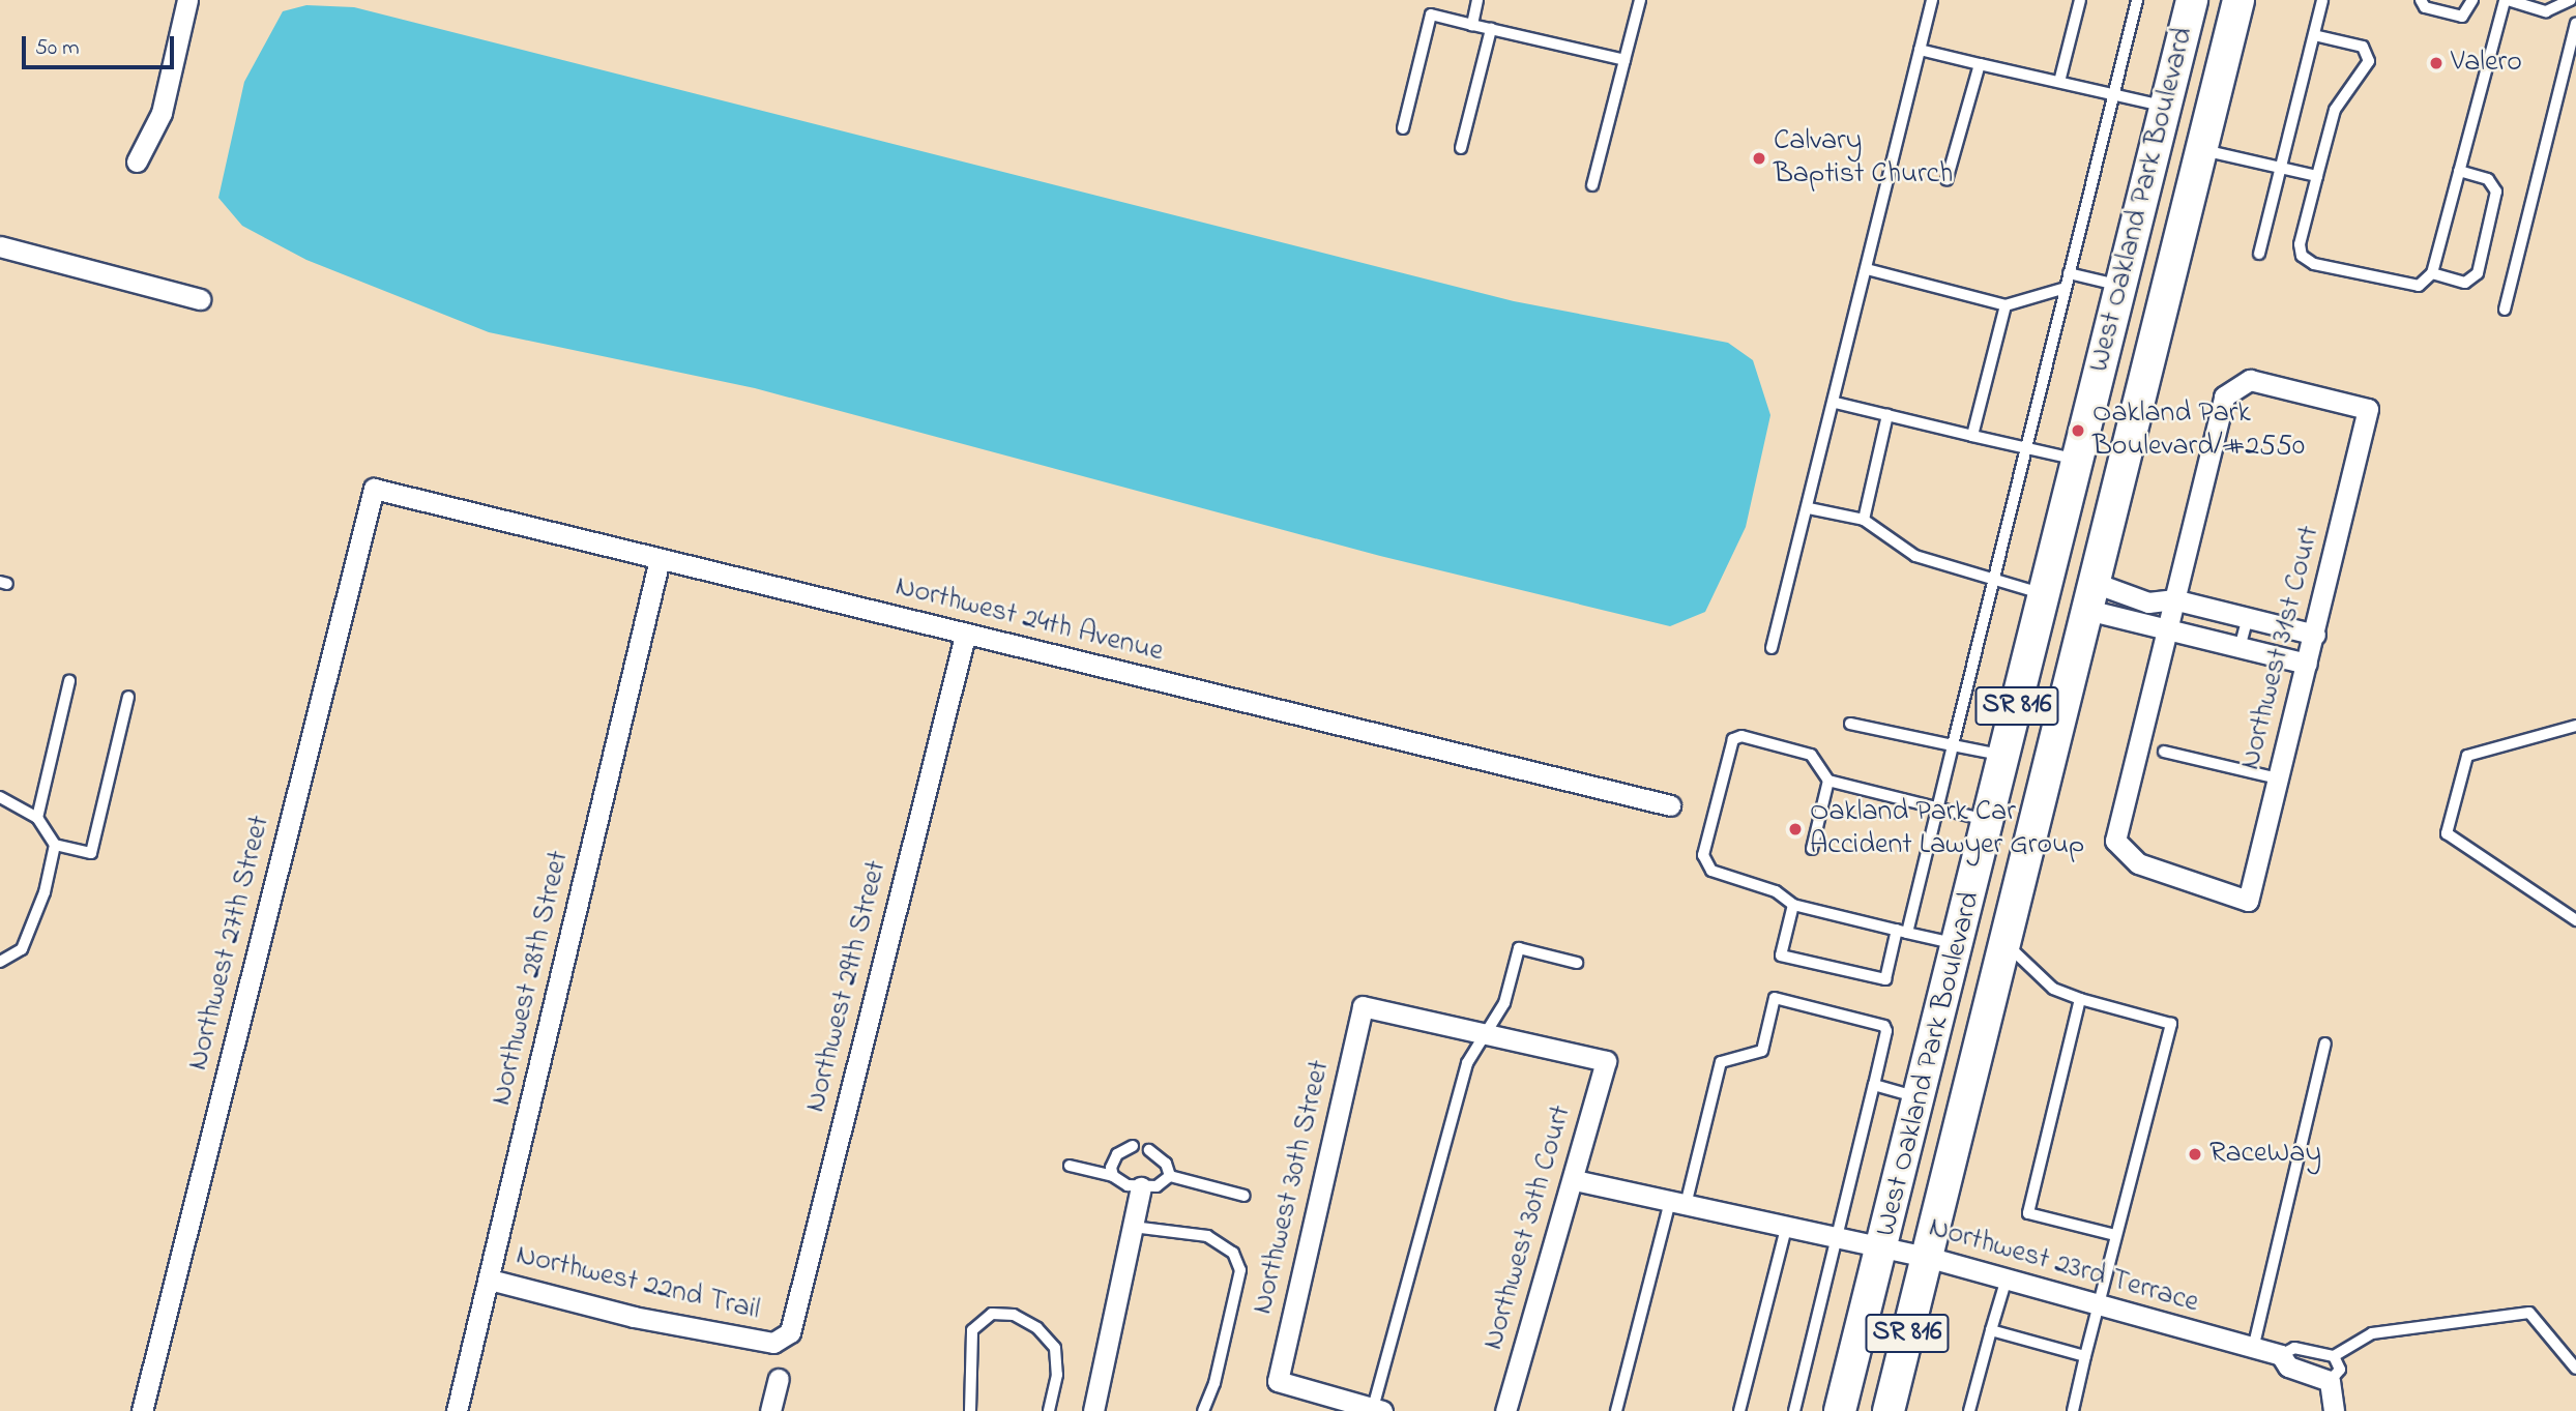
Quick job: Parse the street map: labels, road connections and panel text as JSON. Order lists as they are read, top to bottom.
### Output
{
  "streets": {
    "main road": ["West Oakland Park Boulevard", "SR 816"],
    "street": [
      "Northwest 24th Avenue",
      "Northwest 31st Court",
      "Northwest 27th Street",
      "Northwest 28th Street",
      "Northwest 29th Street",
      "Northwest 30th Street",
      "Northwest 30th Court",
      "Northwest 23rd Terrace",
      "Northwest 22nd Trail"
    ]
  },
  "crossings": [
    ["West Oakland Park Boulevard", "Northwest 23rd Terrace"],
    ["Northwest 24th Avenue", "Northwest 27th Street"],
    ["Northwest 24th Avenue", "Northwest 28th Street"],
    ["Northwest 24th Avenue", "Northwest 29th Street"],
    ["Northwest 28th Street", "Northwest 22nd Trail"],
    ["Northwest 29th Street", "Northwest 22nd Trail"],
    ["Northwest 30th Street", "Northwest 30th Court"],
    ["Northwest 30th Court", "Northwest 23rd Terrace"]
  ],
  "places": [
    "Valero",
    "Calvary Baptist Church",
    "Oakland Park Boulevard/#2550",
    "Oakland Park Car Accident Lawyer Group",
    "RaceWay"
  ],
  "scale_bar": "50 m"
}
